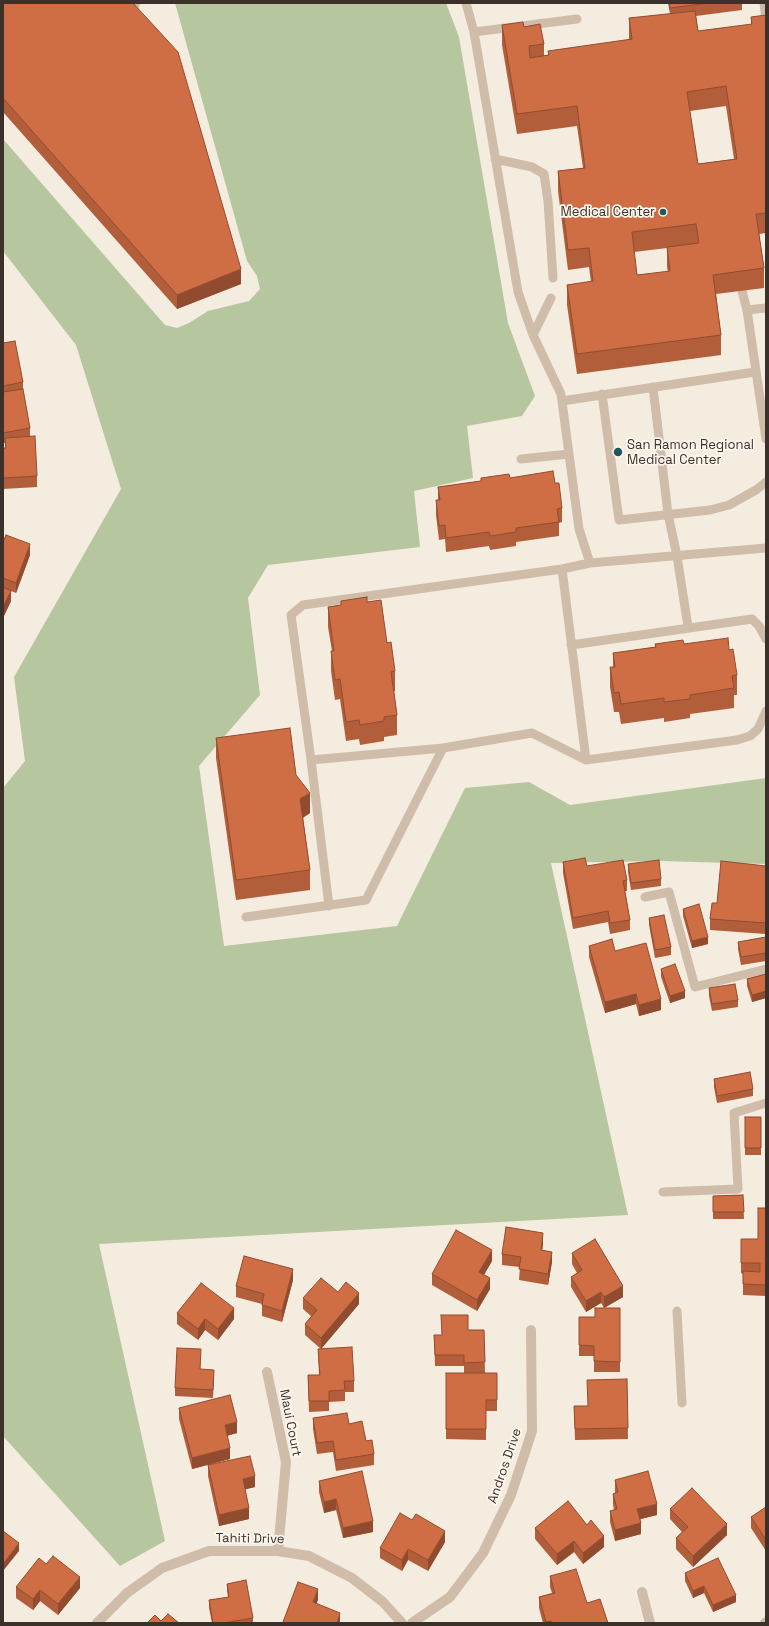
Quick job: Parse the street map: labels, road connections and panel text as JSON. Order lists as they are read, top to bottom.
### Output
{
  "streets": {
    "street": ["Maui Court", "Andros Drive", "Tahiti Drive"]
  },
  "crossings": [
    ["Maui Court", "Tahiti Drive"]
  ],
  "places": ["Medical Center", "San Ramon Regional Medical Center"]
}
